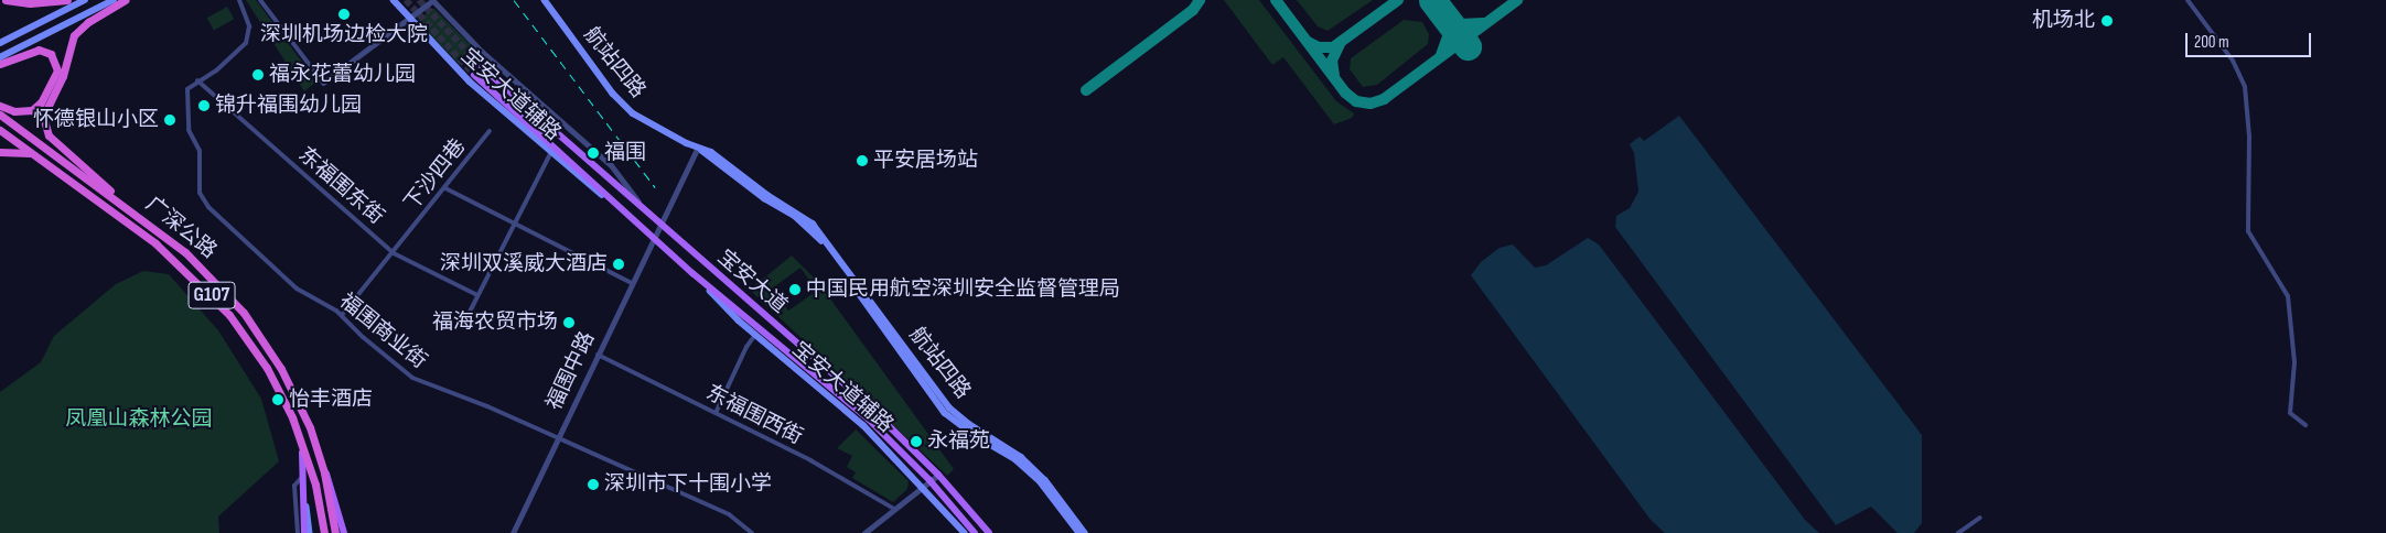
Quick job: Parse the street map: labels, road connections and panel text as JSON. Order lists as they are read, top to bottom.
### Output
{
  "streets": {
    "highway": ["广深公路", "G107"],
    "main road": ["航站四路", "宝安大道辅路", "宝安大道"],
    "street": [
      "下沙四巷",
      "东福围东街",
      "福围商业街",
      "福围中路",
      "东福围西街"
    ]
  },
  "crossings": [
    ["航站四路", "福围中路"],
    ["宝安大道辅路", "宝安大道"],
    ["下沙四巷", "东福围东街"],
    ["下沙四巷", "福围商业街"],
    ["东福围东街", "福围商业街"],
    ["宝安大道", "福围中路"],
    ["福围商业街", "福围中路"],
    ["福围中路", "东福围西街"]
  ],
  "parks": ["凤凰山森林公园"],
  "places": [
    "深圳机场边检大院",
    "机场北",
    "福永花蕾幼儿园",
    "锦升福围幼儿园",
    "怀德银山小区",
    "福围",
    "平安居场站",
    "深圳双溪威大酒店",
    "中国民用航空深圳安全监督管理局",
    "福海农贸市场",
    "怡丰酒店",
    "永福苑",
    "深圳市下十围小学"
  ],
  "scale_bar": "200 m"
}
